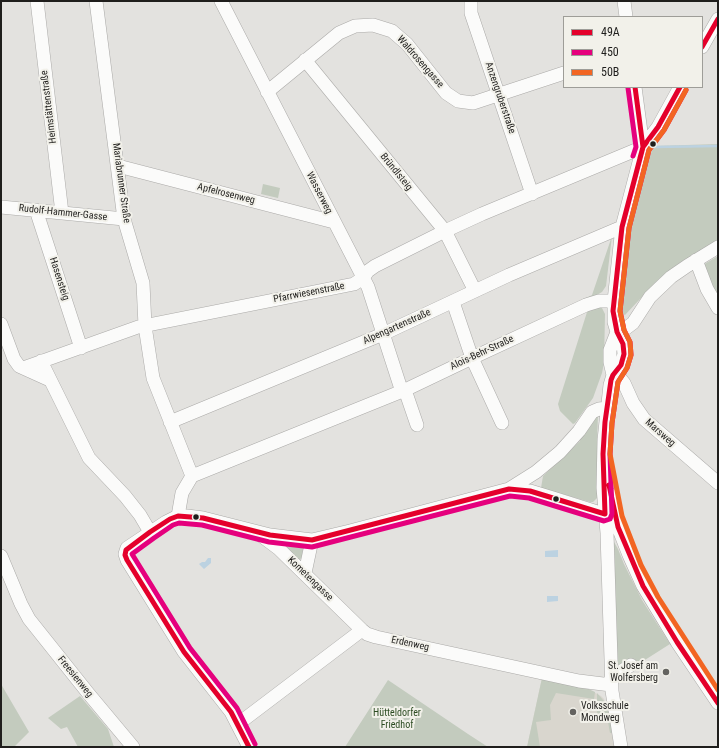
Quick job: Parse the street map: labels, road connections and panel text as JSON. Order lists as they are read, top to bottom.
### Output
{
  "streets": {
    "street": [
      "Waldrosengasse",
      "Anzengruberstraße",
      "Heimstättenstraße",
      "Bründlsteig",
      "Mariabrunner Straße",
      "Wasserweg",
      "Apfelrosenweg",
      "Rudolf-Hammer-Gasse",
      "Hasensteig",
      "Pfarrwiesenstraße",
      "Alpengartenstraße",
      "Alois-Behr-Straße",
      "Marsweg",
      "Kometengasse",
      "Erdenweg",
      "Freesienweg"
    ]
  },
  "crossings": [
    ["Waldrosengasse", "Anzengruberstraße"],
    ["Waldrosengasse", "Bründlsteig"],
    ["Waldrosengasse", "Wasserweg"],
    ["Anzengruberstraße", "Pfarrwiesenstraße"],
    ["Heimstättenstraße", "Rudolf-Hammer-Gasse"],
    ["Bründlsteig", "Pfarrwiesenstraße"],
    ["Bründlsteig", "Alpengartenstraße"],
    ["Mariabrunner Straße", "Apfelrosenweg"],
    ["Mariabrunner Straße", "Rudolf-Hammer-Gasse"],
    ["Mariabrunner Straße", "Pfarrwiesenstraße"],
    ["Mariabrunner Straße", "Alpengartenstraße"],
    ["Mariabrunner Straße", "Alois-Behr-Straße"],
    ["Wasserweg", "Apfelrosenweg"],
    ["Wasserweg", "Pfarrwiesenstraße"],
    ["Wasserweg", "Alpengartenstraße"],
    ["Wasserweg", "Alois-Behr-Straße"],
    ["Rudolf-Hammer-Gasse", "Hasensteig"],
    ["Hasensteig", "Pfarrwiesenstraße"],
    ["Kometengasse", "Erdenweg"]
  ],
  "parks": ["Hütteldorfer Friedhof"],
  "places": ["St. Josef am Wolfersberg", "Volksschule Mondweg"],
  "lines": ["transit line 49A", "transit line 450", "transit line 50B"],
  "legend": ["49A", "450", "50B"]
}
